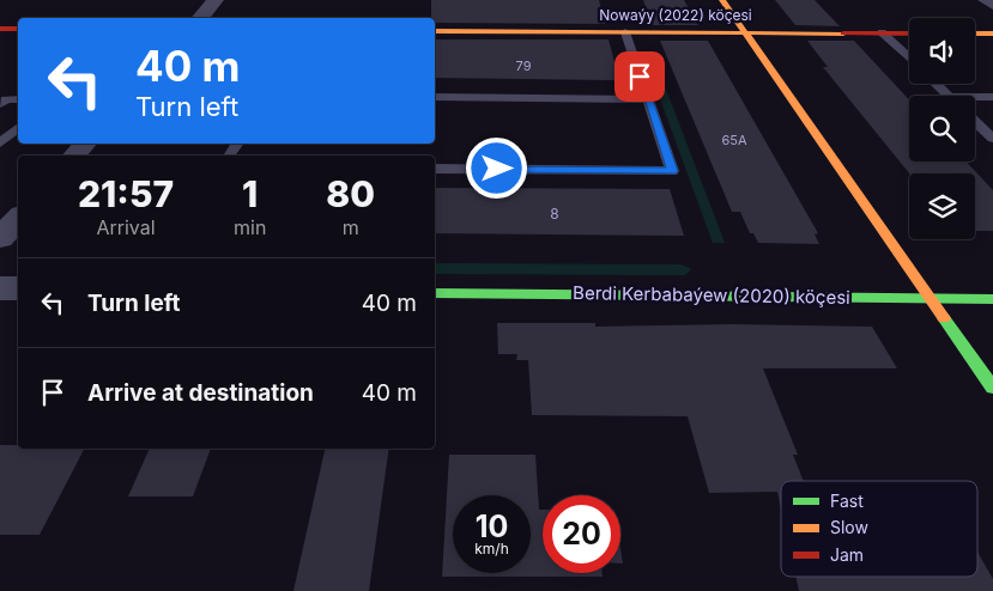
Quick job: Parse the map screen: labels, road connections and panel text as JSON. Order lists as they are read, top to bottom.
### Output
{
  "streets": {
    "street": ["Nowaýy (2022) köçesi", "Berdi Kerbabaýew (2020) köçesi"]
  },
  "house_numbers": ["79", "65A", "8"],
  "legend": ["Fast", "Slow", "Jam"],
  "page": {
    "turn": ["40 m", "Turn left"],
    "eta": [
      "21:57",
      "Arrival",
      "1",
      "min",
      "80",
      "m"
    ],
    "list": [
      {
        "name": "Turn left",
        "value": "40 m"
      },
      {
        "name": "Arrive at destination",
        "value": "40 m"
      }
    ],
    "speed": "10 km/h",
    "limit": "20"
  }
}
